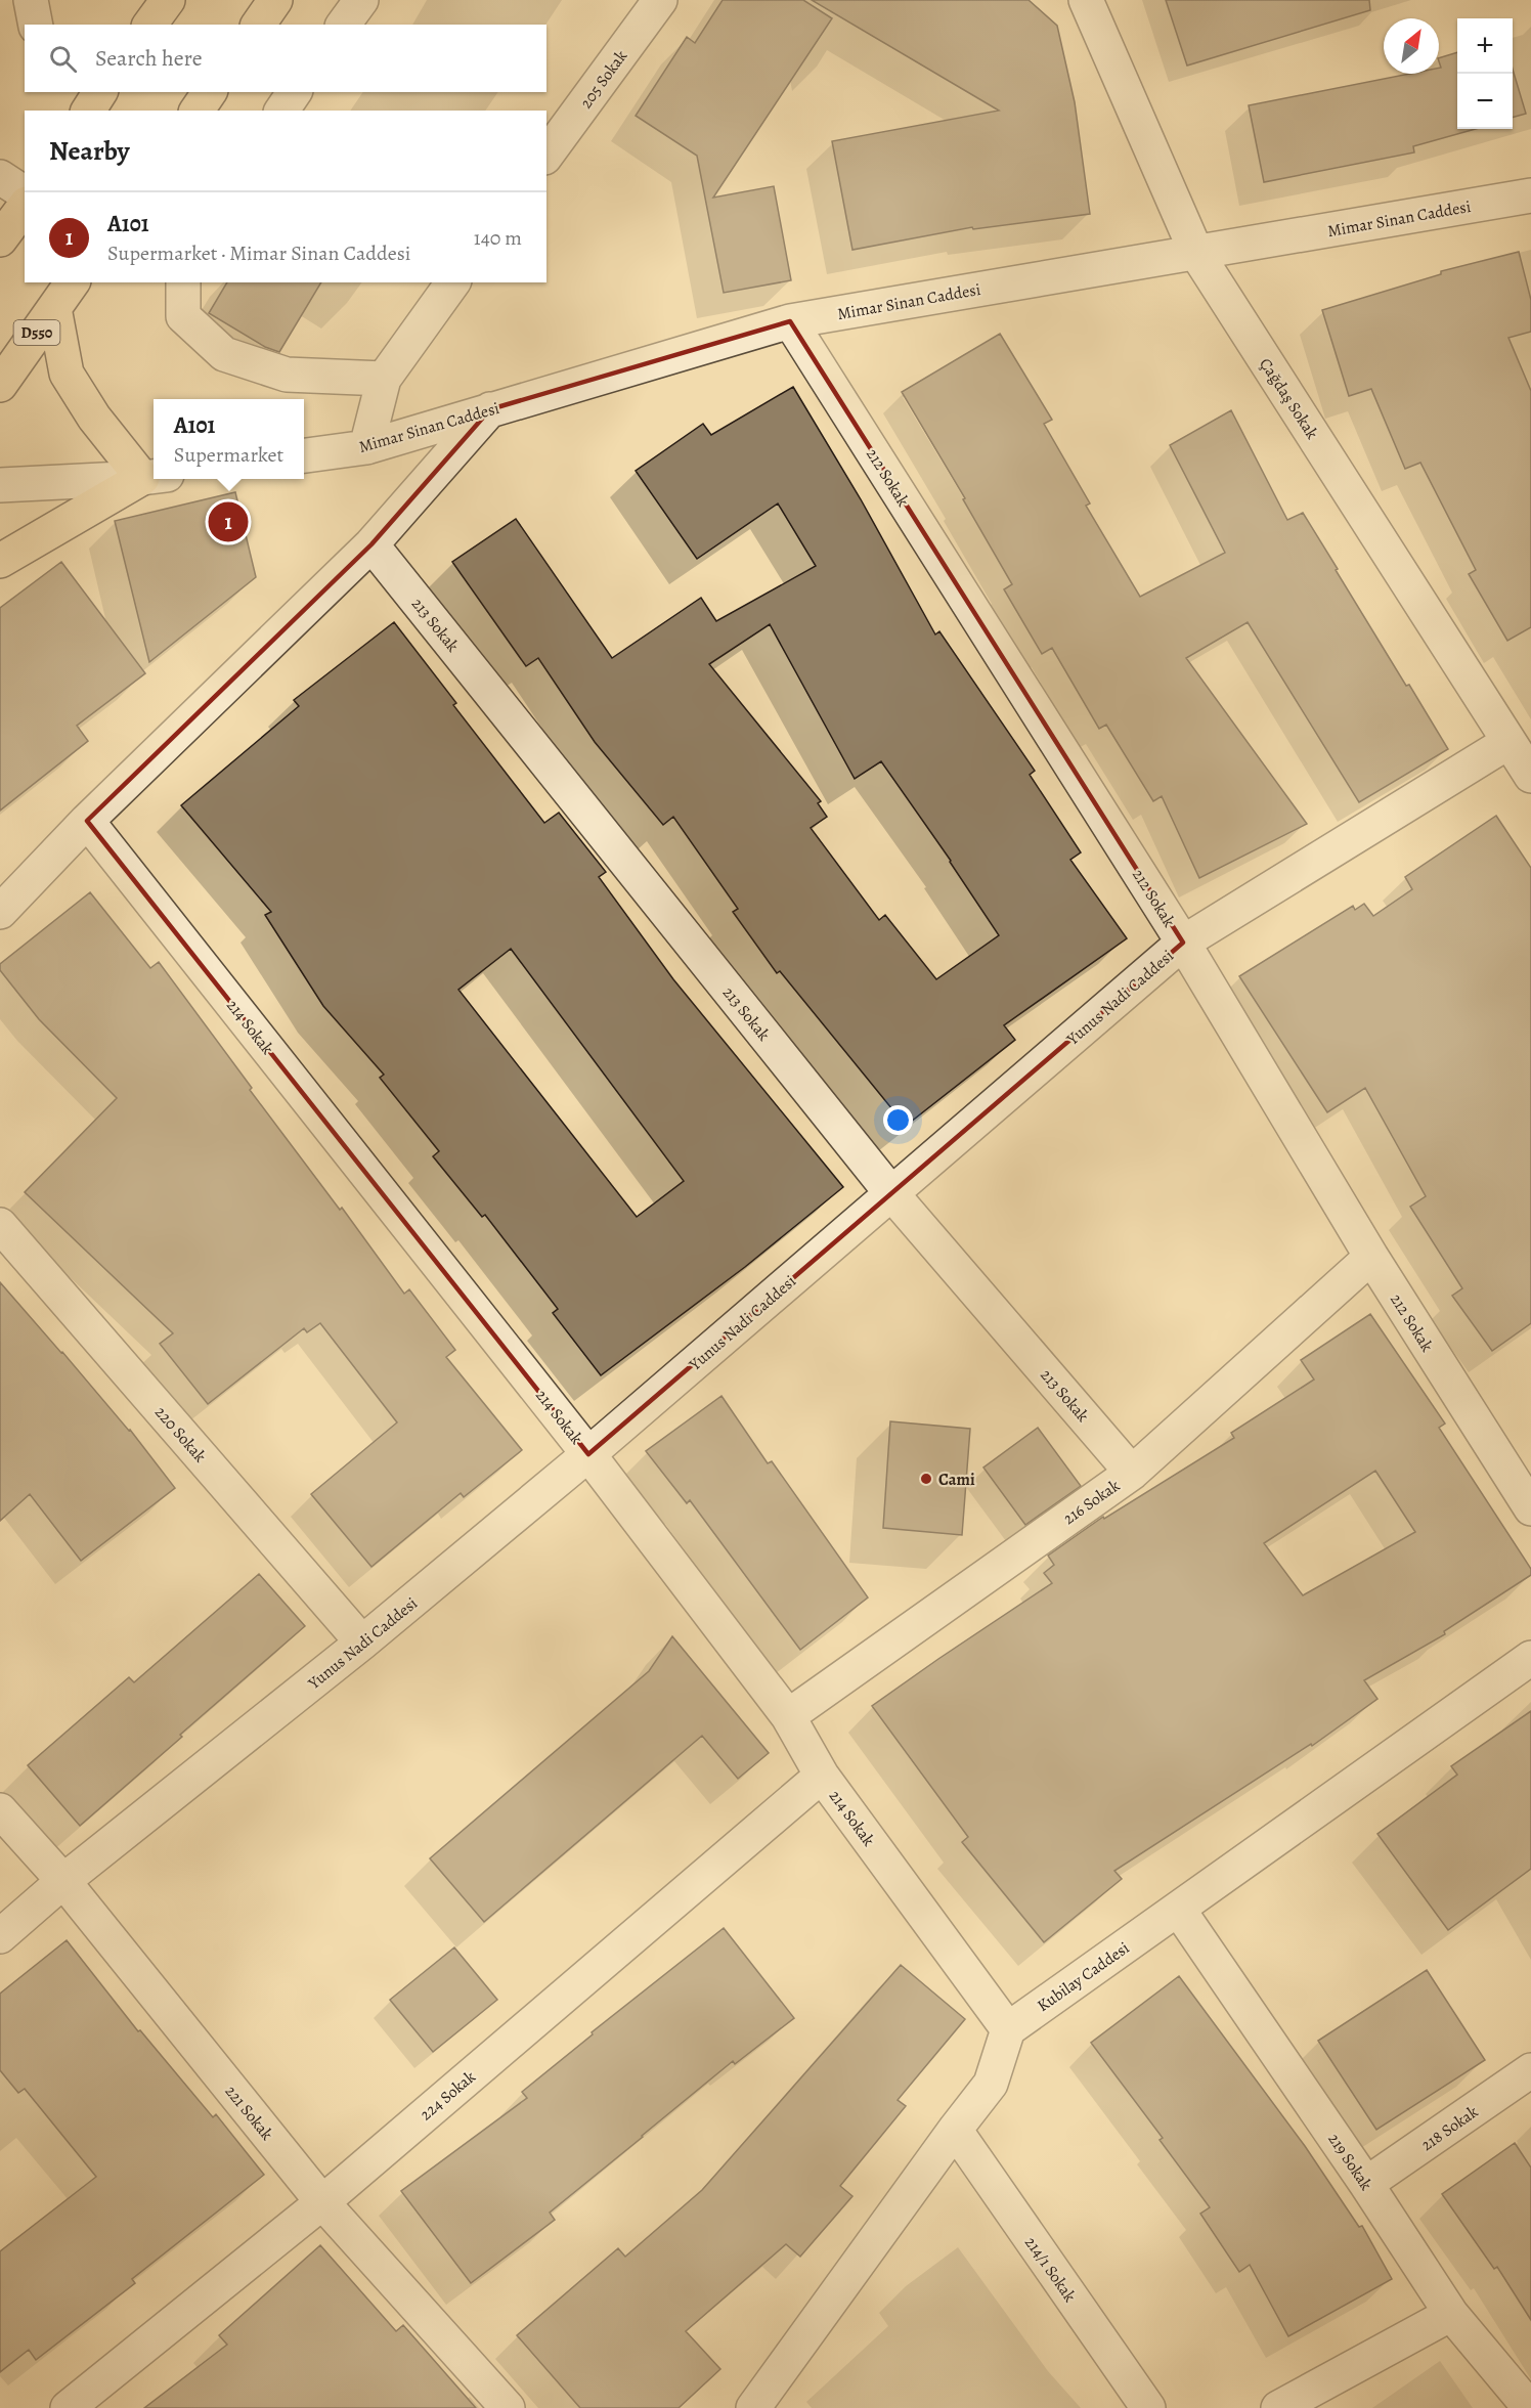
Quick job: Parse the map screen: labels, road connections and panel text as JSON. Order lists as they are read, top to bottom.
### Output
{
  "streets": {
    "highway": ["D550"],
    "street": [
      "205 Sokak",
      "Mimar Sinan Caddesi",
      "Çağdaş Sokak",
      "212 Sokak",
      "213 Sokak",
      "Yunus Nadi Caddesi",
      "214 Sokak",
      "220 Sokak",
      "216 Sokak",
      "Kubilay Caddesi",
      "224 Sokak",
      "221 Sokak",
      "218 Sokak",
      "219 Sokak",
      "214/1 Sokak"
    ]
  },
  "crossings": [
    ["Mimar Sinan Caddesi", "Çağdaş Sokak"],
    ["Mimar Sinan Caddesi", "212 Sokak"],
    ["Çağdaş Sokak", "Yunus Nadi Caddesi"],
    ["212 Sokak", "Yunus Nadi Caddesi"],
    ["212 Sokak", "216 Sokak"],
    ["213 Sokak", "Yunus Nadi Caddesi"],
    ["213 Sokak", "216 Sokak"],
    ["Yunus Nadi Caddesi", "214 Sokak"],
    ["Yunus Nadi Caddesi", "220 Sokak"],
    ["Yunus Nadi Caddesi", "221 Sokak"],
    ["214 Sokak", "216 Sokak"],
    ["214 Sokak", "Kubilay Caddesi"],
    ["214 Sokak", "224 Sokak"],
    ["Kubilay Caddesi", "219 Sokak"],
    ["224 Sokak", "221 Sokak"],
    ["218 Sokak", "219 Sokak"]
  ],
  "places": ["Cami"],
  "north": "top right",
  "page": {
    "map_buttons": ["+", "−"],
    "search": "Search here",
    "heading": "Nearby",
    "list": [
      {
        "mark": "1",
        "name": "A101",
        "note": "Supermarket · Mimar Sinan Caddesi",
        "value": "140 m"
      }
    ],
    "popup": ["A101", "Supermarket"],
    "pins": "1"
  }
}
